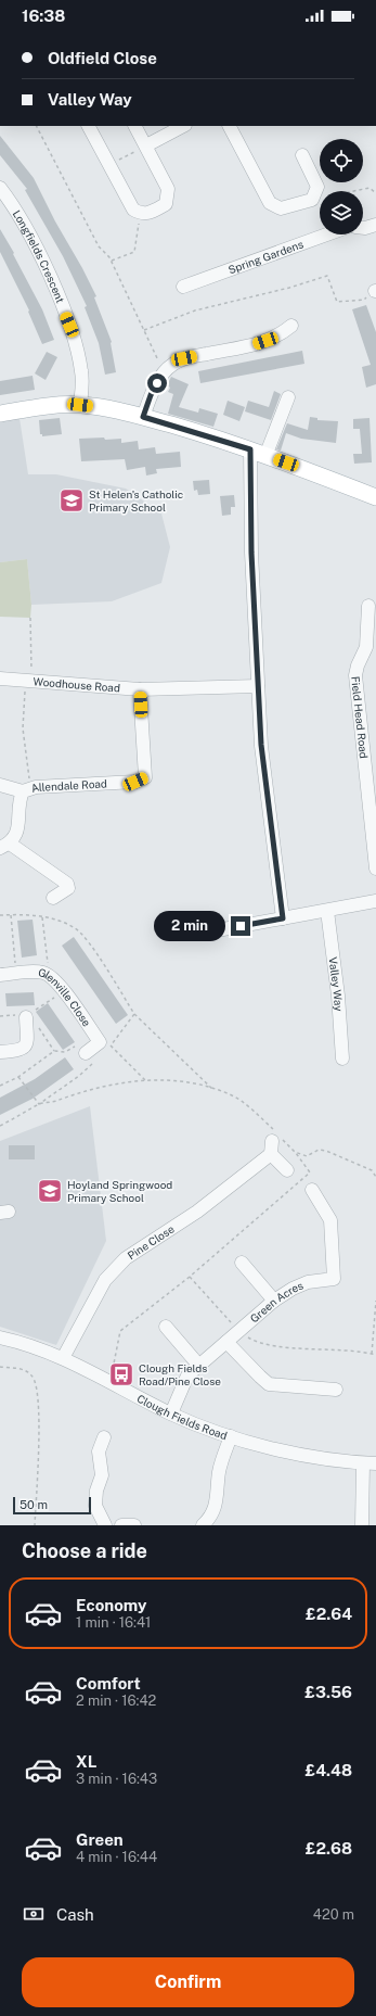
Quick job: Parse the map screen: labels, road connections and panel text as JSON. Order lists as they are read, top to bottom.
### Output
{
  "streets": {
    "street": [
      "Spring Gardens",
      "Longfields Crescent",
      "Woodhouse Road",
      "Field Head Road",
      "Allendale Road",
      "Valley Way",
      "Glenville Close",
      "Pine Close",
      "Green Acres",
      "Clough Fields Road"
    ]
  },
  "crossings": [
    ["Woodhouse Road", "Allendale Road"],
    ["Pine Close", "Clough Fields Road"],
    ["Green Acres", "Clough Fields Road"]
  ],
  "places": {
    "school or university": ["St Helen's Catholic Primary School", "Hoyland Springwood Primary School"],
    "bus stop": ["Clough Fields Road/Pine Close"]
  },
  "scale_bar": "50 m",
  "page": {
    "status": "16:38",
    "banner": ["Oldfield Close", "Valley Way"],
    "bubble": "2 min",
    "scale": "50 m",
    "heading": "Choose a ride",
    "list": [
      {
        "name": "Economy",
        "note": "1 min · 16:41",
        "value": "£2.64"
      },
      {
        "name": "Comfort",
        "note": "2 min · 16:42",
        "value": "£3.56"
      },
      {
        "name": "XL",
        "note": "3 min · 16:43",
        "value": "£4.48"
      },
      {
        "name": "Green",
        "note": "4 min · 16:44",
        "value": "£2.68"
      }
    ],
    "pay": ["Cash", "420 m"],
    "buttons": "Confirm"
  }
}
